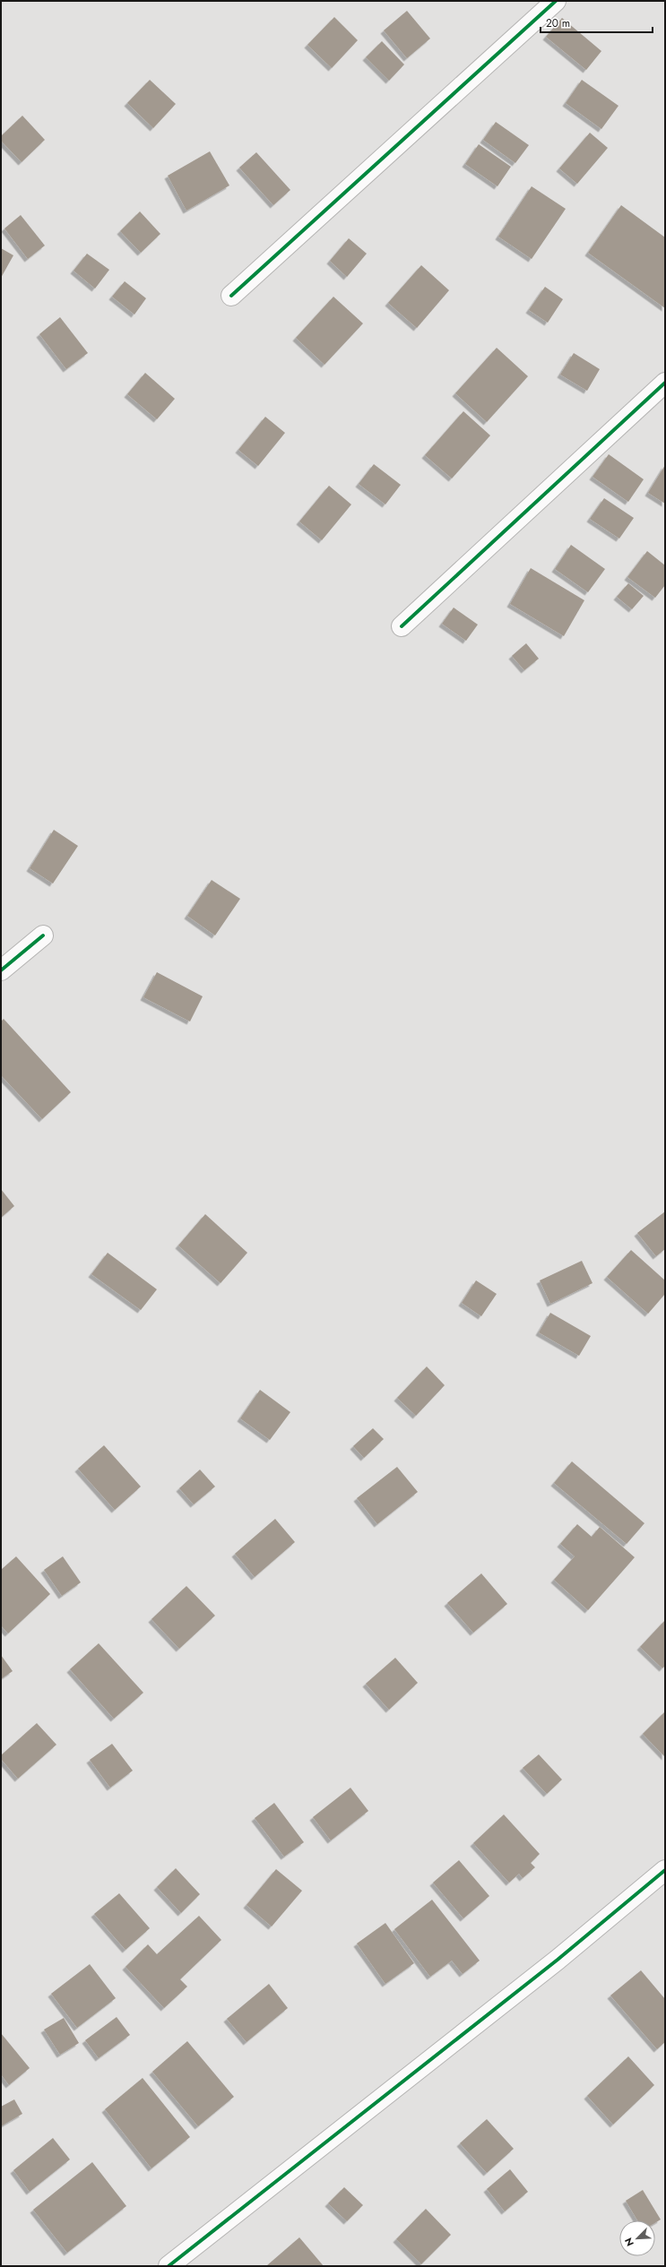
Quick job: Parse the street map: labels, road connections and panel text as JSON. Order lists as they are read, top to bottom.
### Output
{
  "scale_bar": "20 m",
  "north": "bottom left"
}
